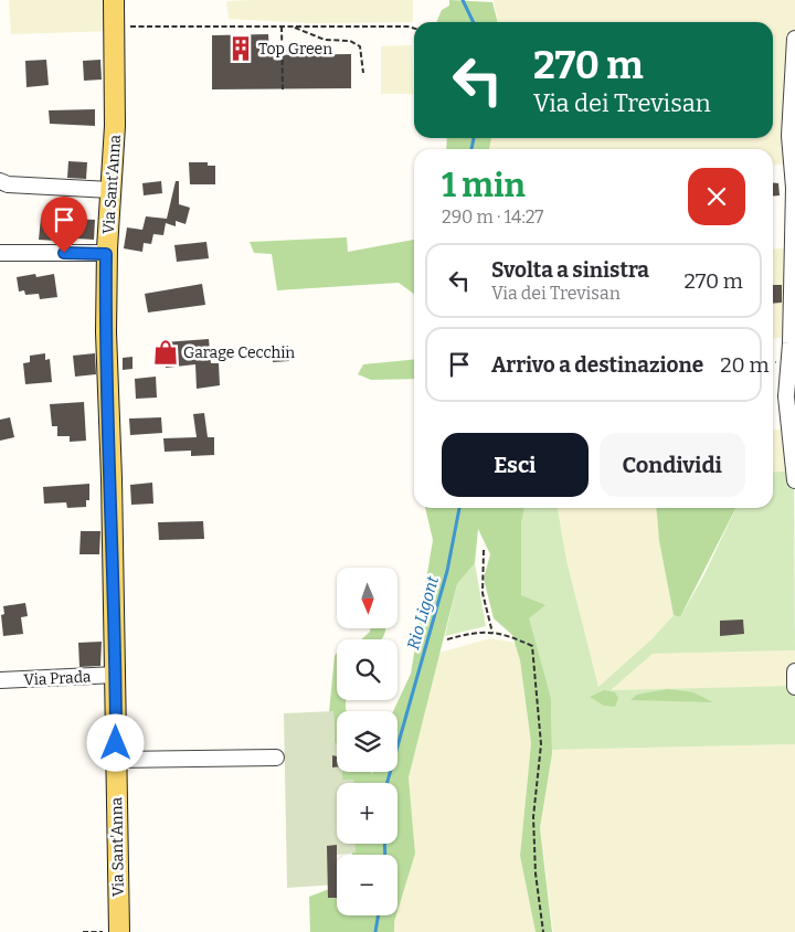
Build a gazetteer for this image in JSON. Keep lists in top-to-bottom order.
{
  "streets": {
    "main road": ["Via Sant'Anna"],
    "street": ["Via Prada"]
  },
  "crossings": [
    ["Via Sant'Anna", "Via Prada"]
  ],
  "water": ["Rio Ligont"],
  "places": {
    "building": ["Top Green"],
    "shop": ["Garage Cecchin"]
  },
  "north": "bottom",
  "page": {
    "turn": ["270 m", "Via dei Trevisan"],
    "heading": ["1 min", "290 m · 14:27"],
    "list": [
      {
        "name": "Svolta a sinistra",
        "note": "Via dei Trevisan",
        "value": "270 m"
      },
      {
        "name": "Arrivo a destinazione",
        "value": "20 m"
      }
    ],
    "buttons": ["Esci", "Condividi"],
    "map_buttons": ["+", "−"]
  }
}
